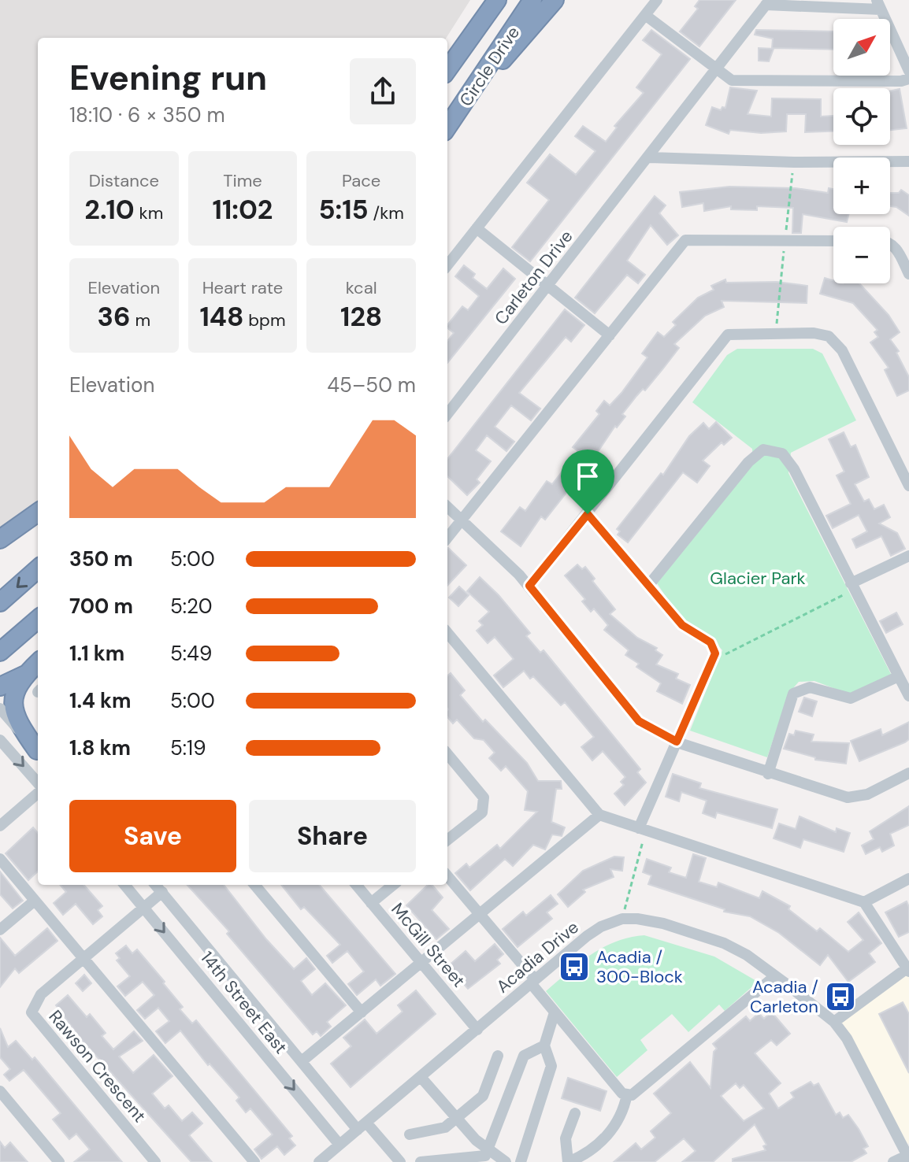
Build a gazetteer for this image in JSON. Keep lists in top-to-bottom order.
{
  "streets": {
    "highway": ["Circle Drive"],
    "street": [
      "Carleton Drive",
      "McGill Street",
      "Acadia Drive",
      "14th Street East",
      "Rawson Crescent"
    ]
  },
  "crossings": [
    ["McGill Street", "Acadia Drive"],
    ["Acadia Drive", "14th Street East"],
    ["14th Street East", "Rawson Crescent"]
  ],
  "parks": ["Glacier Park"],
  "places": {
    "bus stop": ["Acadia / 300-Block", "Acadia / Carleton"]
  },
  "north": "top right",
  "page": {
    "map_buttons": ["+", "−"],
    "heading": ["Evening run", "18:10 · 6 × 350 m"],
    "stats": [
      ["Distance", "2.10 km"],
      ["Time", "11:02"],
      ["Pace", "5:15 /km"],
      ["Elevation", "36 m"],
      ["Heart rate", "148 bpm"],
      ["kcal", "128"]
    ],
    "chart": ["Elevation", "45–50 m"],
    "list": [
      {
        "name": "350 m",
        "note": "5:00"
      },
      {
        "name": "700 m",
        "note": "5:20"
      },
      {
        "name": "1.1 km",
        "note": "5:49"
      },
      {
        "name": "1.4 km",
        "note": "5:00"
      },
      {
        "name": "1.8 km",
        "note": "5:19"
      }
    ],
    "buttons": ["Save", "Share"]
  }
}
